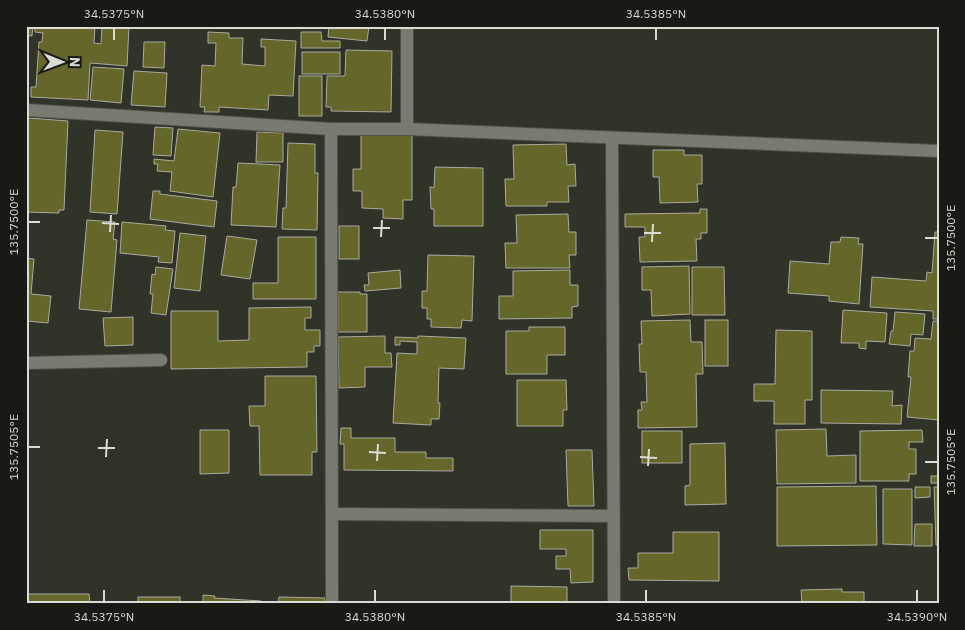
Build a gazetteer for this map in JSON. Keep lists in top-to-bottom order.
{
  "north": "right",
  "coordinates": [
    "34.5375°N",
    "34.5380°N",
    "34.5385°N",
    "135.7500°E",
    "135.7505°E",
    "34.5390°N"
  ]
}
